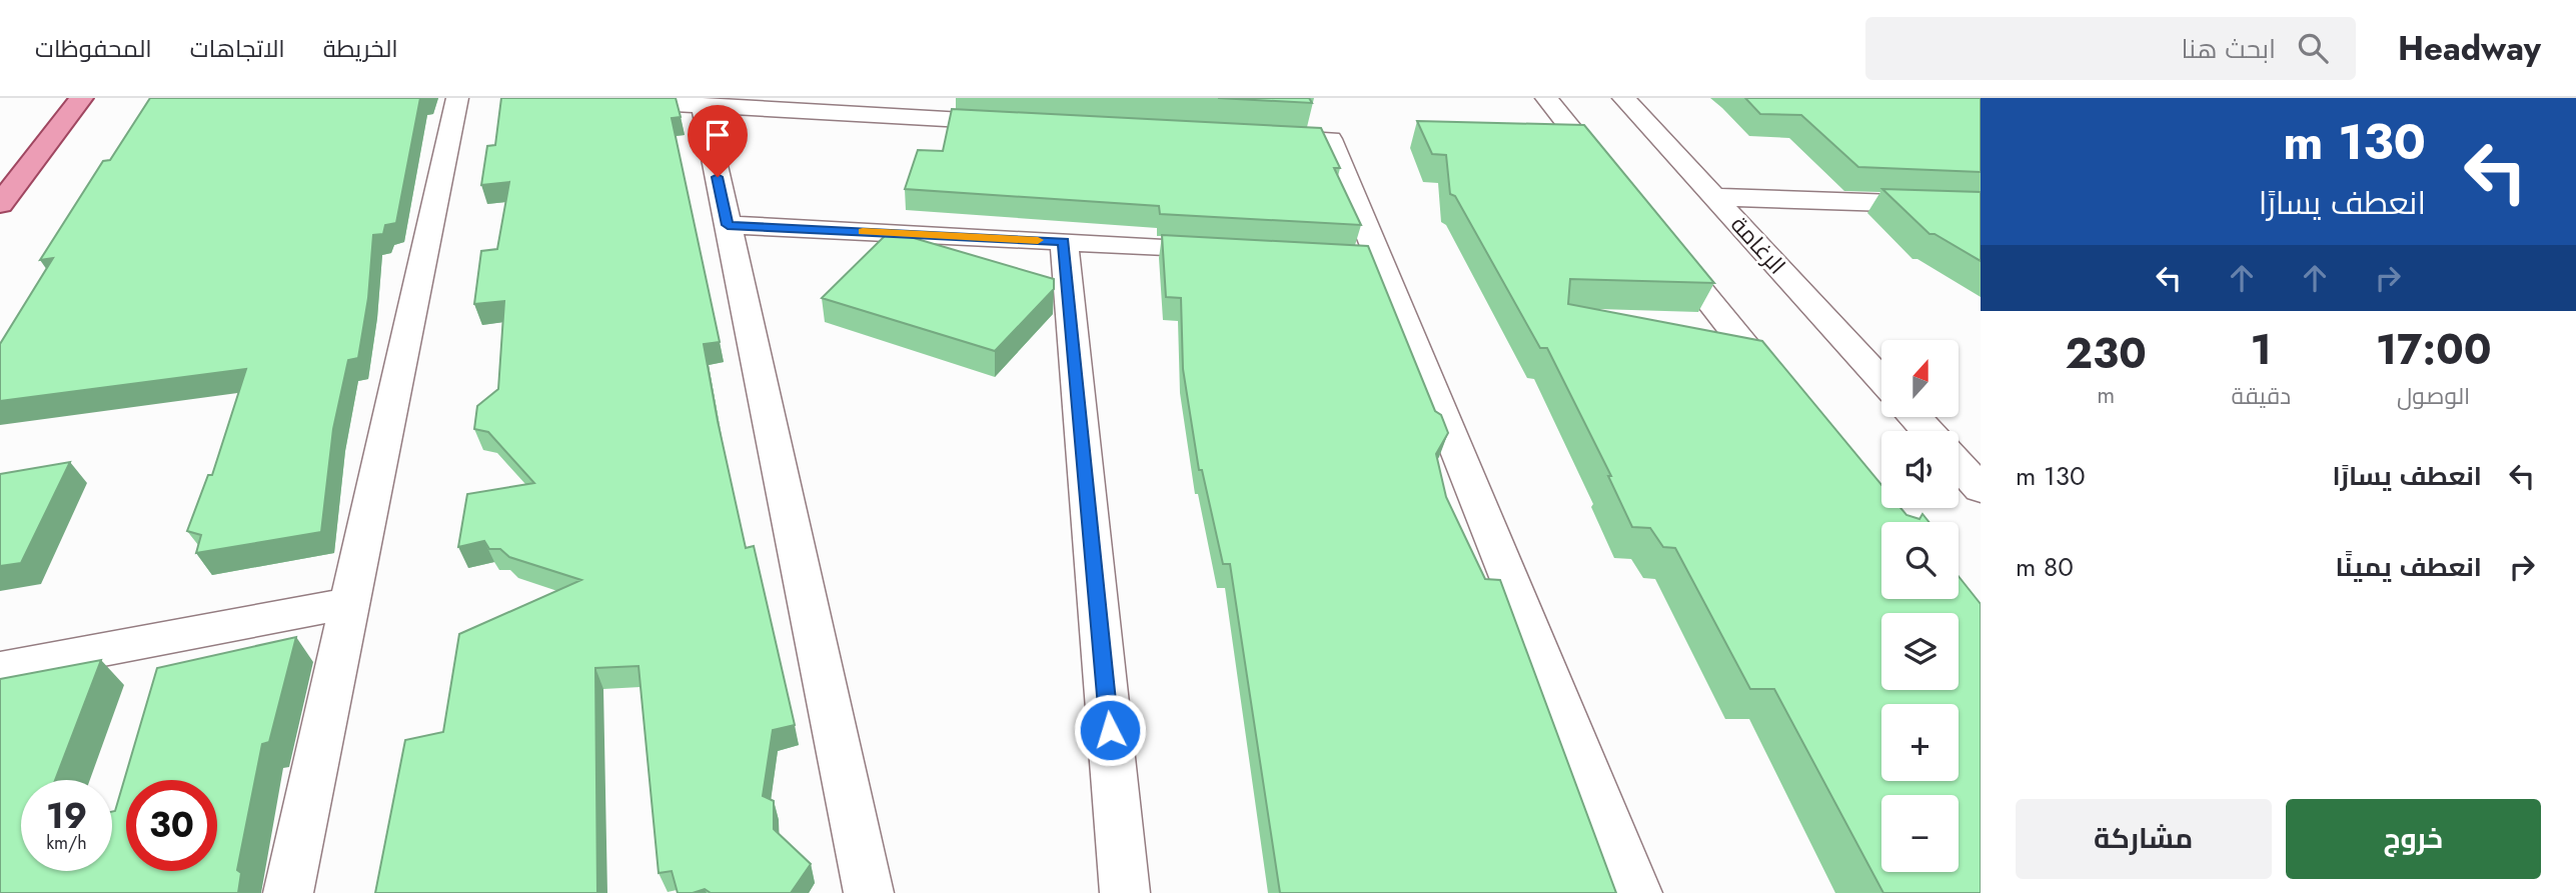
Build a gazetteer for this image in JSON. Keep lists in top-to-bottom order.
{
  "streets": {
    "street": ["الرغامة"]
  },
  "north": "top",
  "page": {
    "header": "Headway",
    "search": "ابحث هنا",
    "nav": ["الخريطة", "الاتجاهات", "المحفوظات"],
    "turn": ["130 m", "انعطف يسارًا"],
    "eta": [
      "17:00",
      "الوصول",
      "1",
      "دقيقة",
      "230",
      "m"
    ],
    "map_buttons": ["+", "−"],
    "list": [
      {
        "name": "انعطف يسارًا",
        "value": "130 m"
      },
      {
        "name": "انعطف يمينًا",
        "value": "80 m"
      }
    ],
    "speed": "19 km/h",
    "limit": "30",
    "buttons": ["خروج", "مشاركة"]
  }
}
